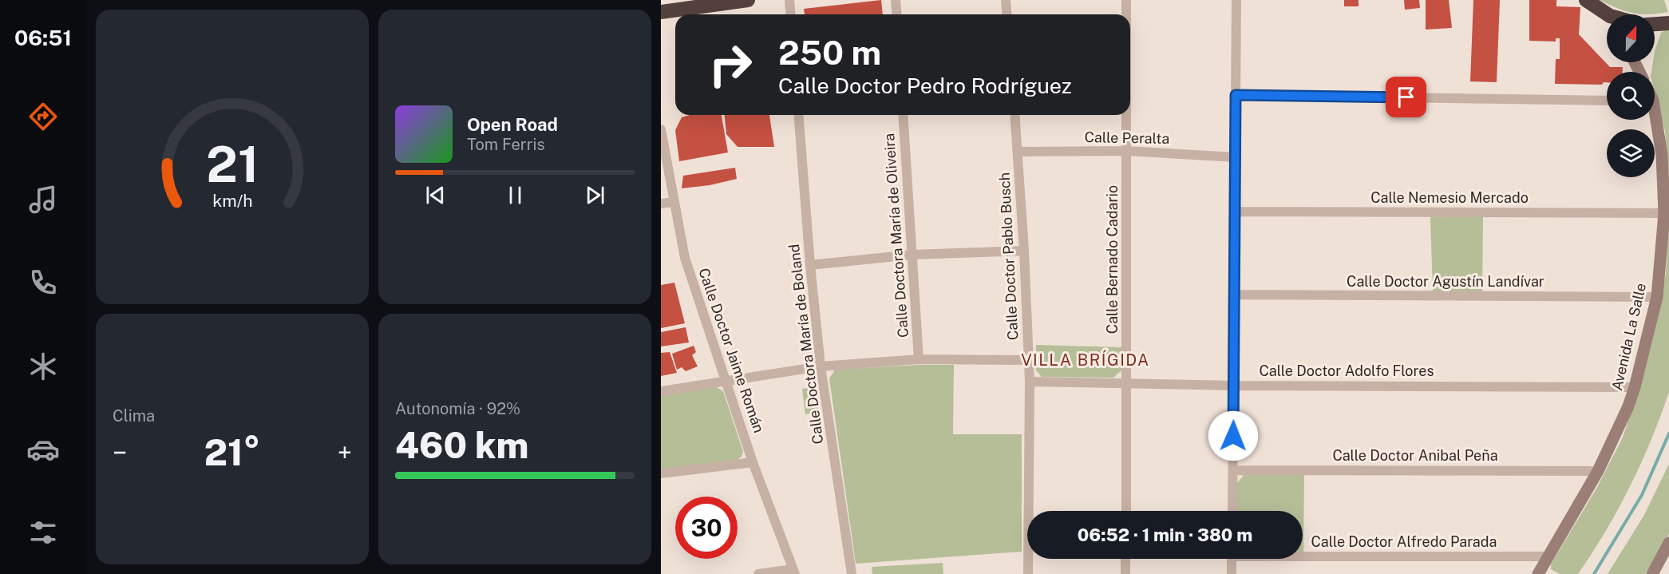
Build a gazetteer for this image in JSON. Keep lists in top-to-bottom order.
{
  "streets": {
    "main road": ["Avenida La Salle"],
    "street": [
      "Calle Peralta",
      "Calle Nemesio Mercado",
      "Calle Doctora María de Oliveira",
      "Calle Doctor Pablo Busch",
      "Calle Bernado Cadario",
      "Calle Doctor Agustín Landívar",
      "Calle Doctora María de Boland",
      "Calle Doctor Jaime Román",
      "Calle Doctor Adolfo Flores",
      "Calle Doctor Anibal Peña",
      "Calle Doctor Alfredo Parada"
    ]
  },
  "crossings": [
    ["Calle Peralta", "Calle Doctor Pablo Busch"],
    ["Calle Peralta", "Calle Bernado Cadario"],
    ["Calle Nemesio Mercado", "Avenida La Salle"],
    ["Calle Doctor Pablo Busch", "Calle Doctor Adolfo Flores"],
    ["Calle Bernado Cadario", "Calle Doctor Adolfo Flores"],
    ["Calle Doctor Agustín Landívar", "Avenida La Salle"],
    ["Avenida La Salle", "Calle Doctor Adolfo Flores"],
    ["Avenida La Salle", "Calle Doctor Anibal Peña"],
    ["Avenida La Salle", "Calle Doctor Alfredo Parada"]
  ],
  "districts": ["VILLA BRÍGIDA"],
  "north": "top",
  "page": {
    "tabs": "06:51",
    "turn": ["250 m", "Calle Doctor Pedro Rodríguez"],
    "song": ["Open Road", "Tom Ferris"],
    "tile": [
      "Clima",
      ["Autonomía · 92%", "460 km"]
    ],
    "heat": ["−", "21°", "+"],
    "limit": "30",
    "trip": "06:52 · 1 min · 380 m",
    "gauge": ["21", "km/h"]
  }
}
